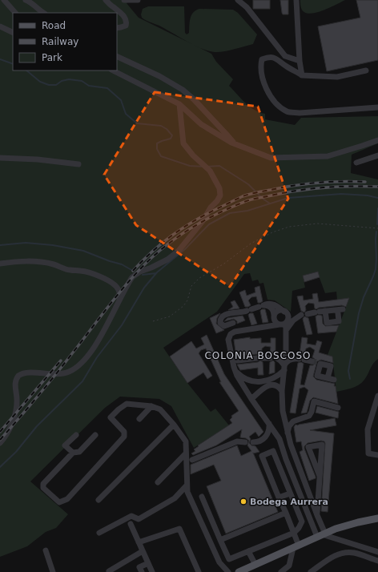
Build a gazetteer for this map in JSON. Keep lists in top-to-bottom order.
{
  "districts": ["COLONIA BOSCOSO"],
  "places": ["Bodega Aurrera"],
  "legend": ["Road", "Railway", "Park"]
}
